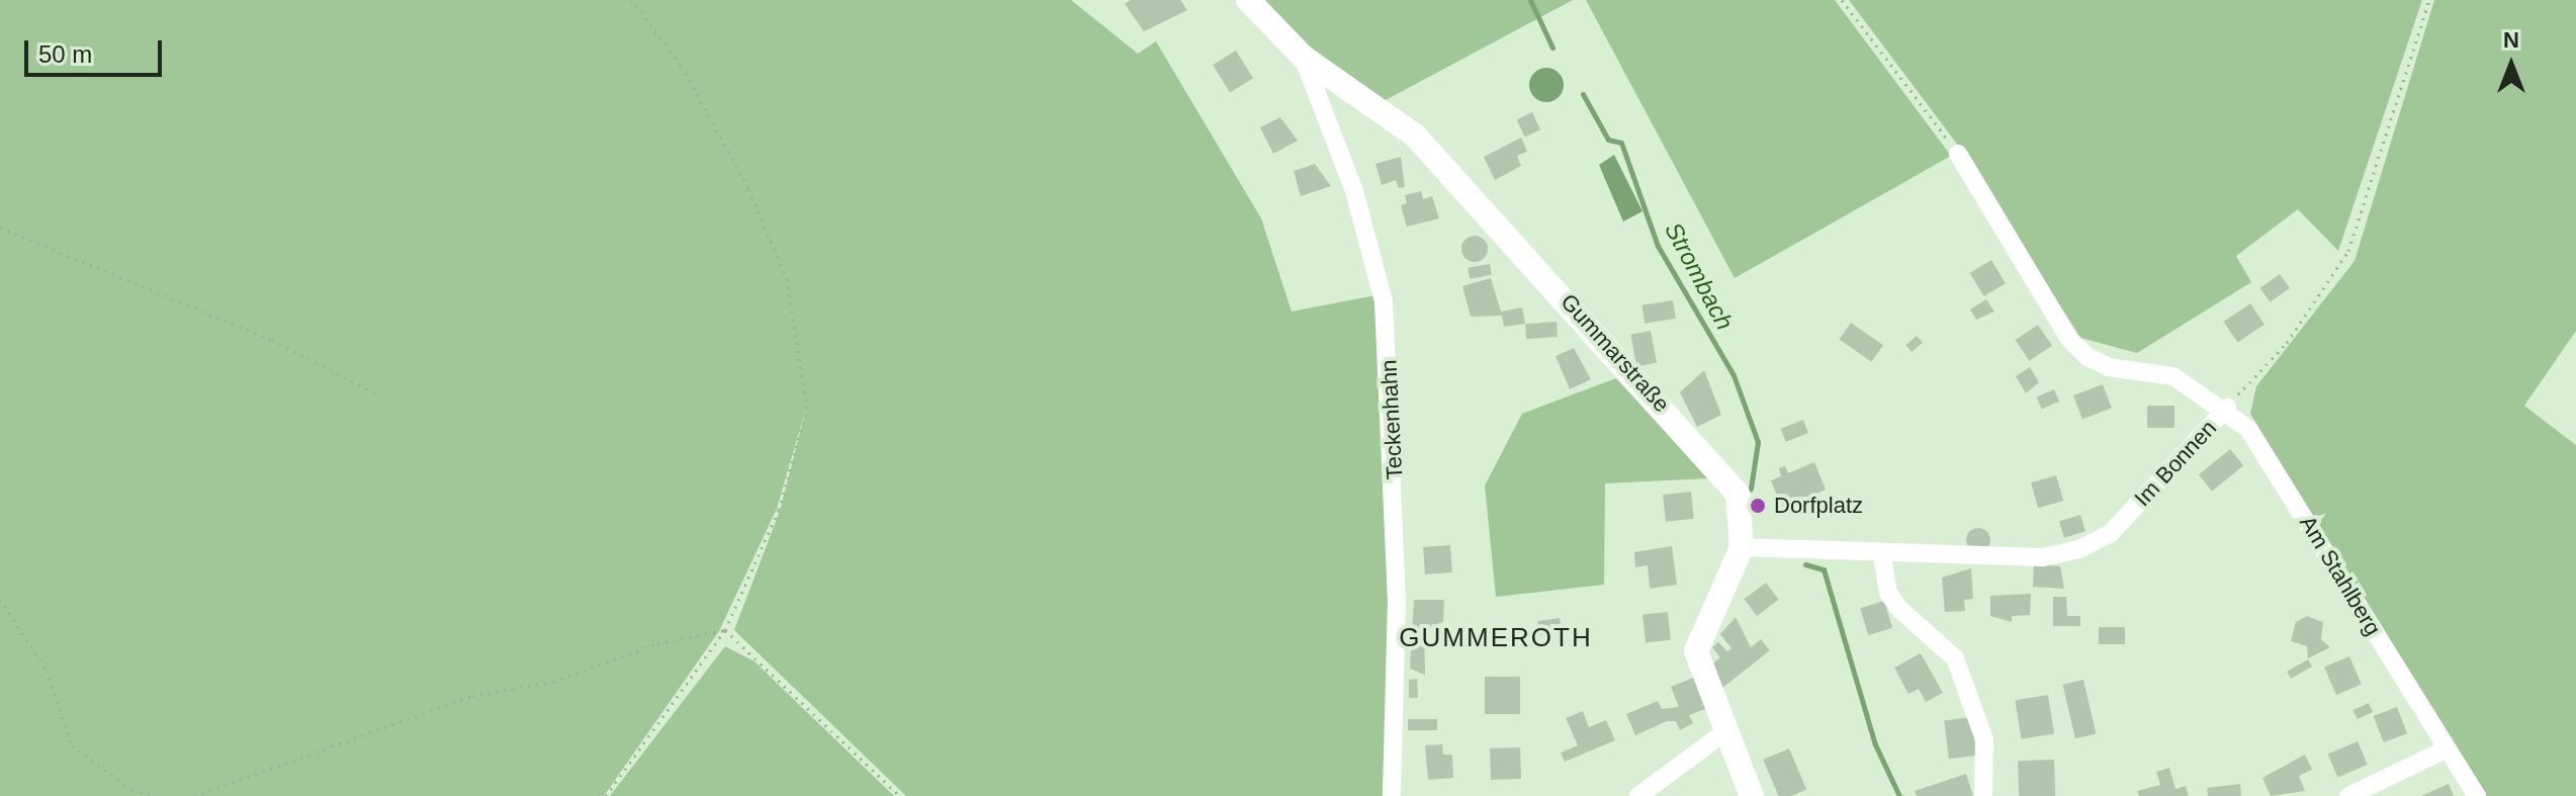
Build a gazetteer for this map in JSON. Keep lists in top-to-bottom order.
{
  "streets": {
    "street": [
      "Gummarstraße",
      "Teckenhahn",
      "Im Bonnen",
      "Am Stahlberg"
    ]
  },
  "crossings": [
    ["Gummarstraße", "Teckenhahn"],
    ["Gummarstraße", "Im Bonnen"],
    ["Im Bonnen", "Am Stahlberg"]
  ],
  "districts": ["GUMMEROTH"],
  "water": ["Strombach"],
  "places": ["Dorfplatz"],
  "scale_bar": "50 m",
  "north": "top"
}
